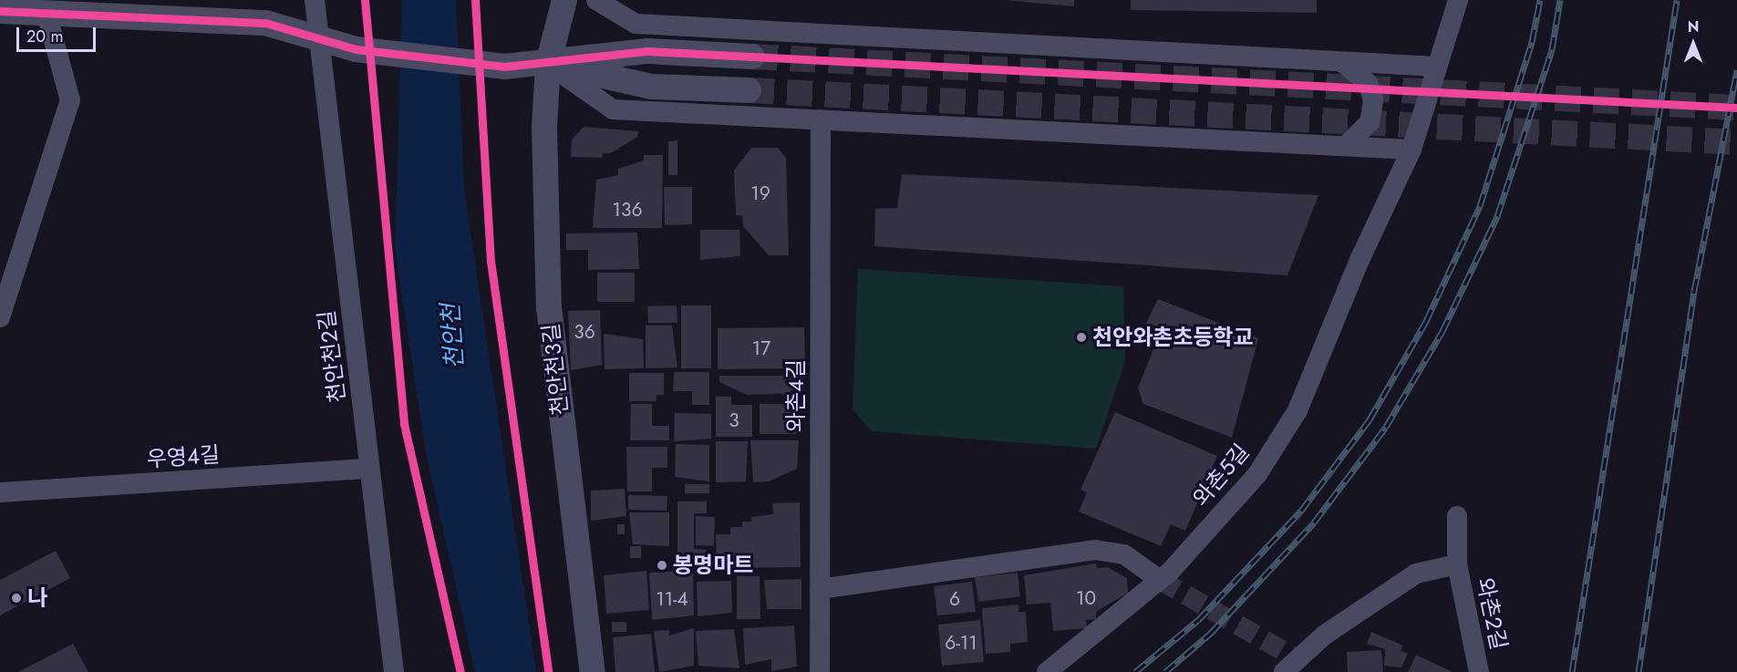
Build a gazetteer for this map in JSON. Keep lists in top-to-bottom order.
{
  "streets": {
    "street": [
      "천안천2길",
      "천안천3길",
      "와촌4길",
      "우영4길",
      "와촌5길",
      "와촌2길"
    ]
  },
  "crossings": [
    ["천안천2길", "우영4길"]
  ],
  "water": ["천안천"],
  "places": ["천안와촌초등학교", "봉명마트", "나"],
  "house_numbers": [
    "19",
    "136",
    "36",
    "17",
    "3",
    "10",
    "11-4",
    "6",
    "6-11"
  ],
  "scale_bar": "20 m",
  "north": "top"
}
